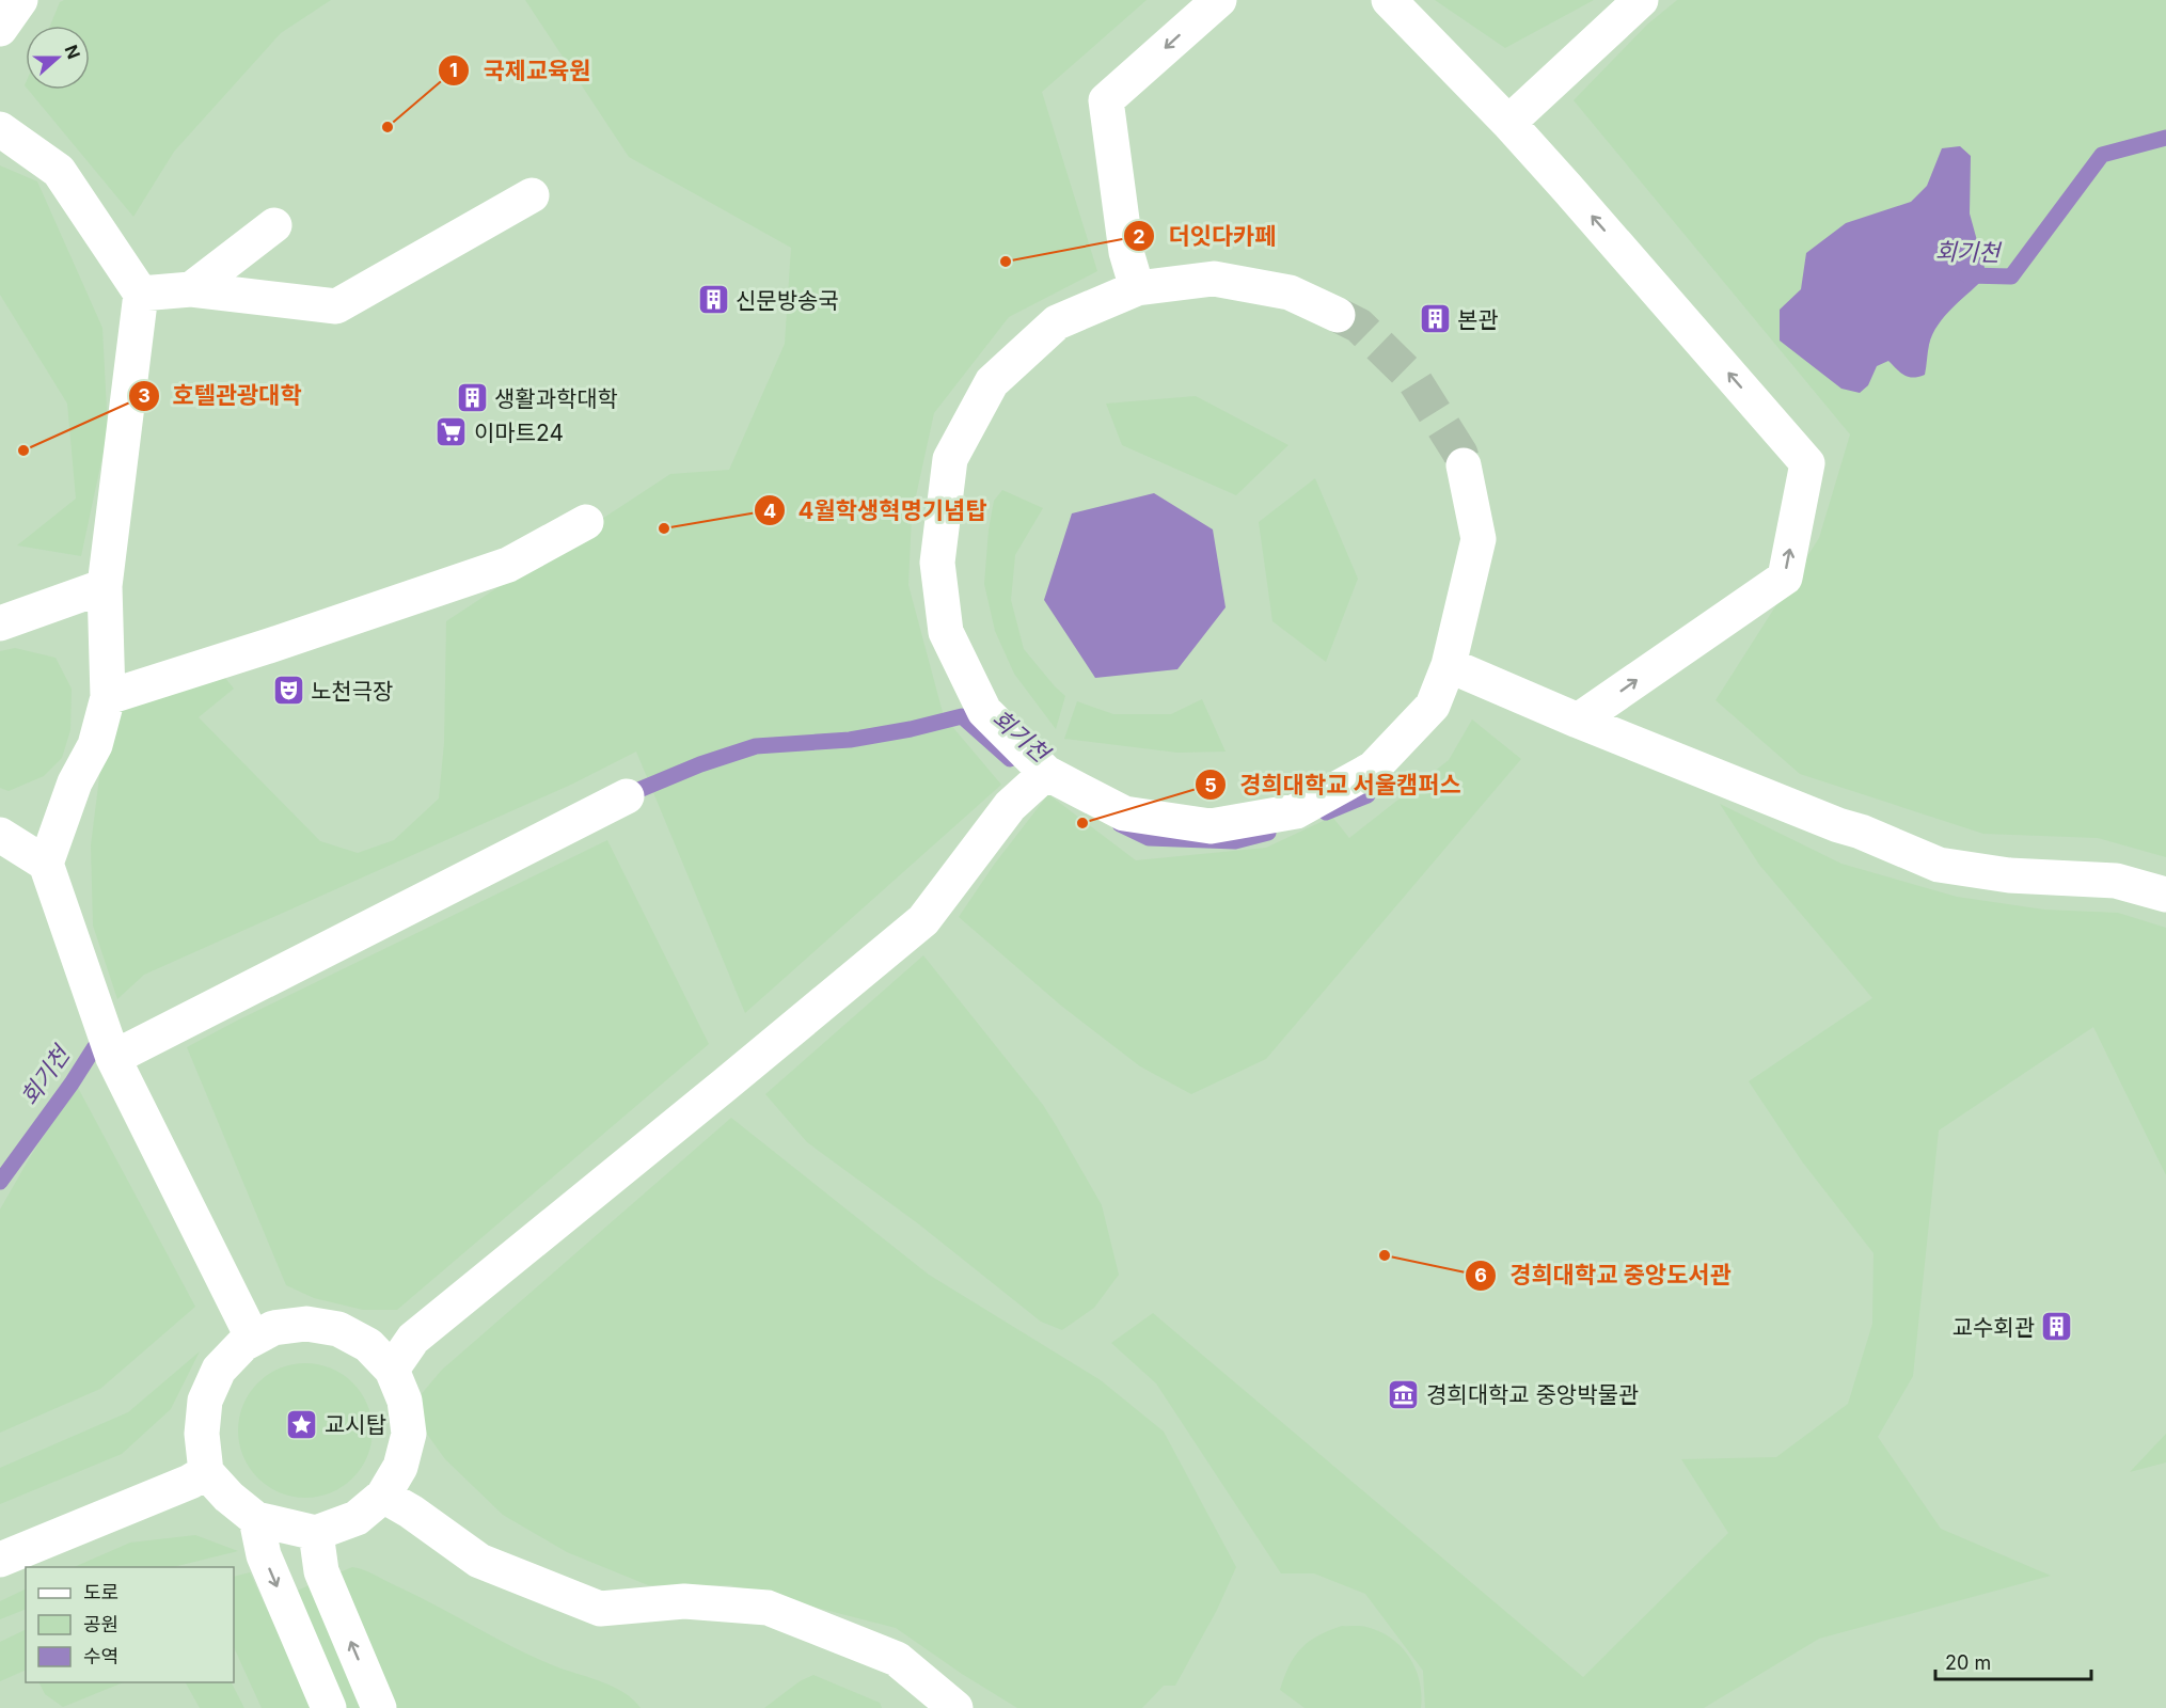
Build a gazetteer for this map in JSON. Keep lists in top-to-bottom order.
{
  "water": ["회기천"],
  "places": {
    "other": [
      "국제교육원",
      "더잇다카페",
      "호텔관광대학",
      "4월학생혁명기념탑",
      "경희대학교 서울캠퍼스",
      "경희대학교 중앙도서관"
    ],
    "building": [
      "신문방송국",
      "본관",
      "생활과학대학",
      "교수회관"
    ],
    "supermarket": ["이마트24"],
    "theatre": ["노천극장"],
    "museum": ["경희대학교 중앙박물관"],
    "place": ["교시탑"]
  },
  "legend": ["도로", "공원", "수역"],
  "scale_bar": "20 m",
  "north": "right"
}
